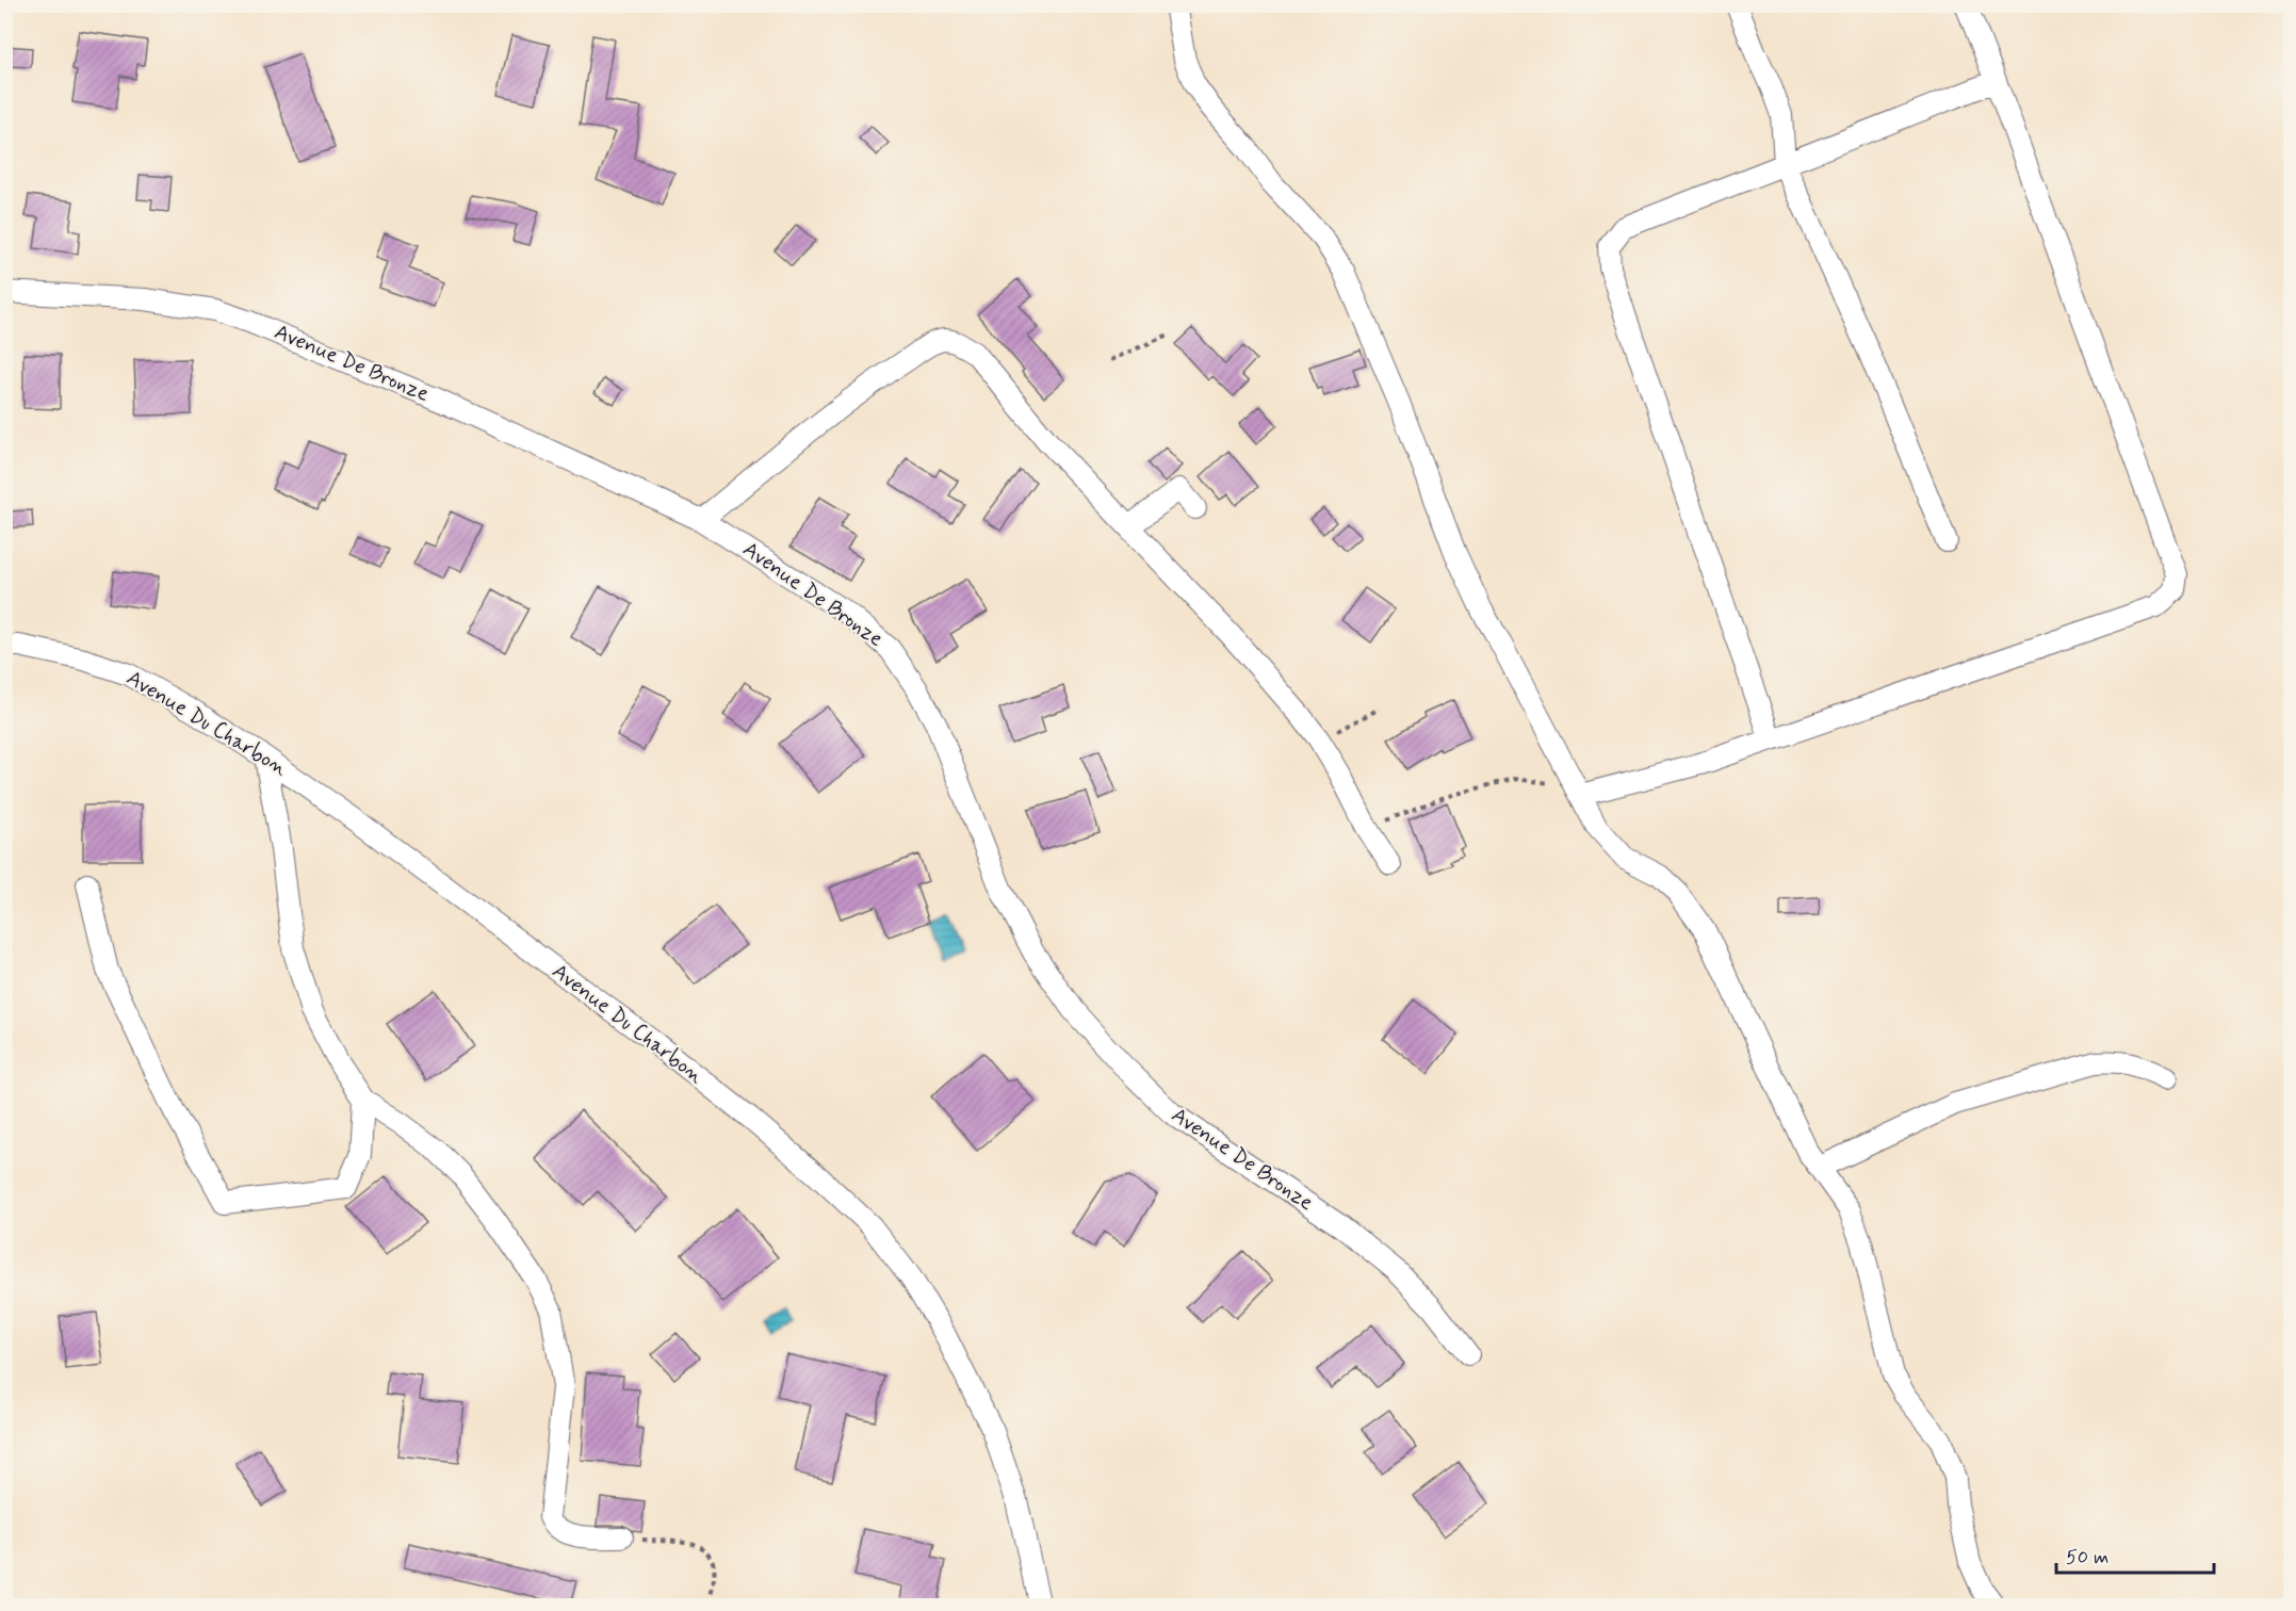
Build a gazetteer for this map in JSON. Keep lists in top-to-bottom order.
{
  "streets": {
    "street": ["Avenue De Bronze", "Avenue Du Charbon"]
  },
  "scale_bar": "50 m"
}
